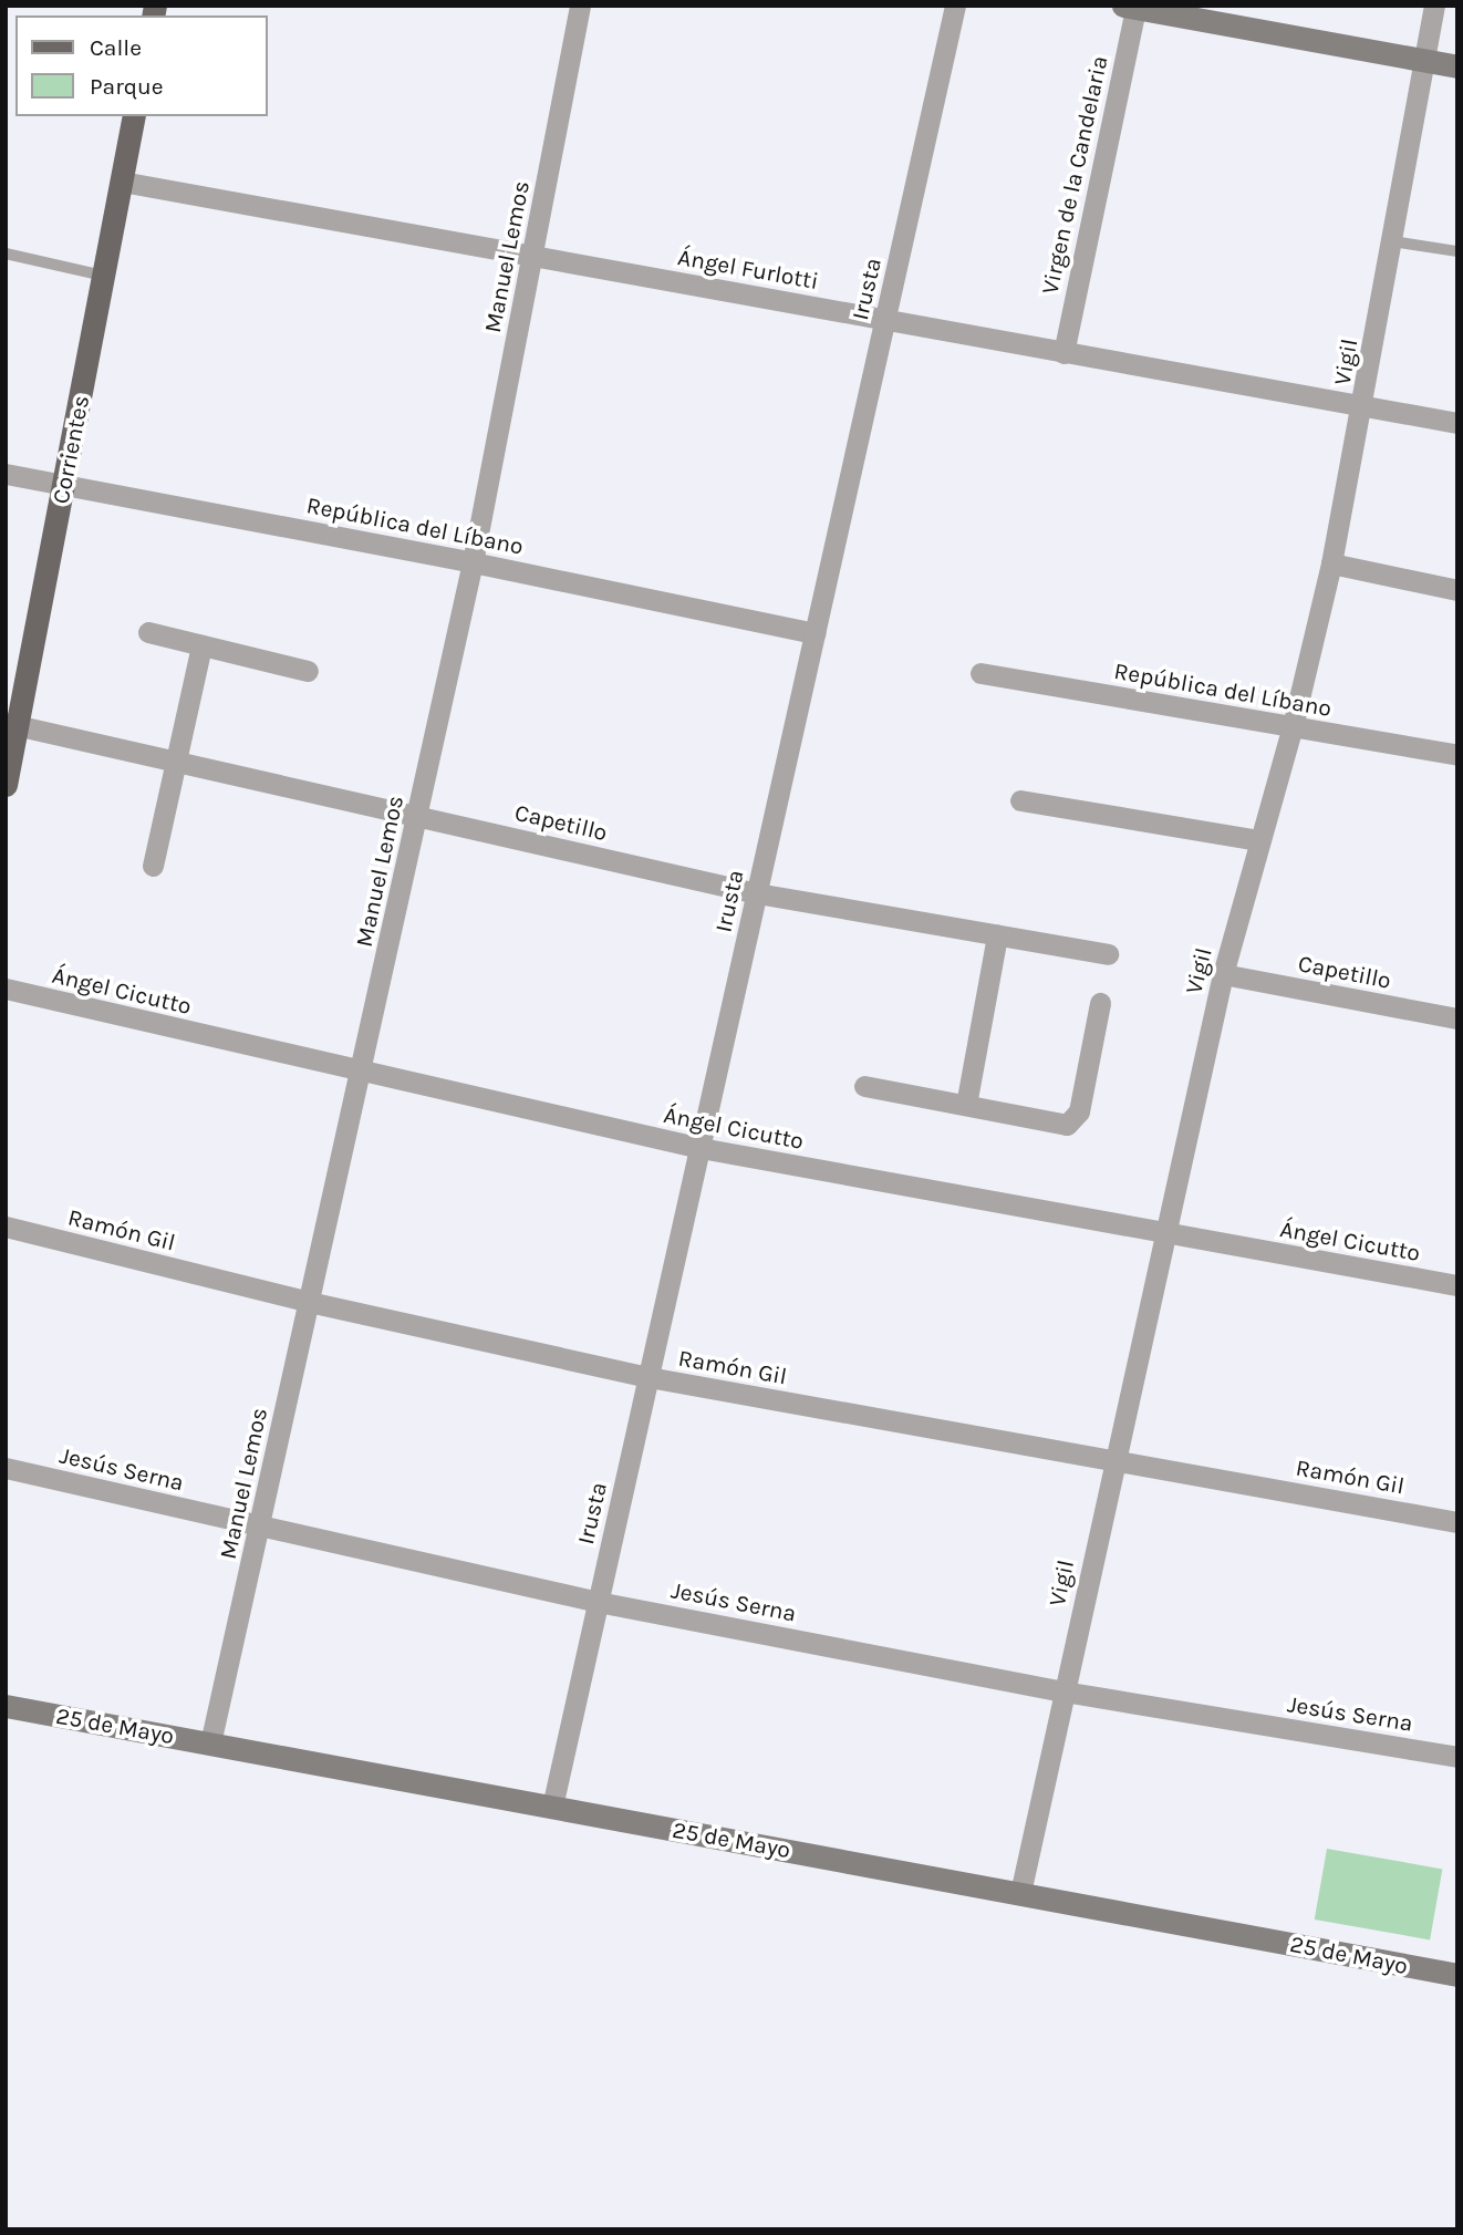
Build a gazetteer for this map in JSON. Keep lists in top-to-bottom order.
{
  "streets": {
    "main road": ["Corrientes"],
    "street": [
      "Virgen de la Candelaria",
      "Manuel Lemos",
      "Ángel Furlotti",
      "Irusta",
      "Vigil",
      "República del Líbano",
      "Capetillo",
      "Ángel Cicutto",
      "Ramón Gil",
      "Jesús Serna",
      "25 de Mayo"
    ]
  },
  "crossings": [
    ["Virgen de la Candelaria", "Ángel Furlotti"],
    ["Manuel Lemos", "Ángel Furlotti"],
    ["Manuel Lemos", "República del Líbano"],
    ["Manuel Lemos", "Capetillo"],
    ["Manuel Lemos", "Ángel Cicutto"],
    ["Manuel Lemos", "Ramón Gil"],
    ["Manuel Lemos", "Jesús Serna"],
    ["Manuel Lemos", "25 de Mayo"],
    ["Ángel Furlotti", "Irusta"],
    ["Ángel Furlotti", "Vigil"],
    ["Ángel Furlotti", "Corrientes"],
    ["Irusta", "República del Líbano"],
    ["Irusta", "Capetillo"],
    ["Irusta", "Ángel Cicutto"],
    ["Irusta", "Ramón Gil"],
    ["Irusta", "Jesús Serna"],
    ["Irusta", "25 de Mayo"],
    ["Vigil", "República del Líbano"],
    ["Vigil", "Capetillo"],
    ["Vigil", "Ángel Cicutto"],
    ["Vigil", "Ramón Gil"],
    ["Vigil", "Jesús Serna"],
    ["Vigil", "25 de Mayo"],
    ["Corrientes", "República del Líbano"],
    ["Corrientes", "Capetillo"]
  ],
  "legend": ["Calle", "Parque"]
}
